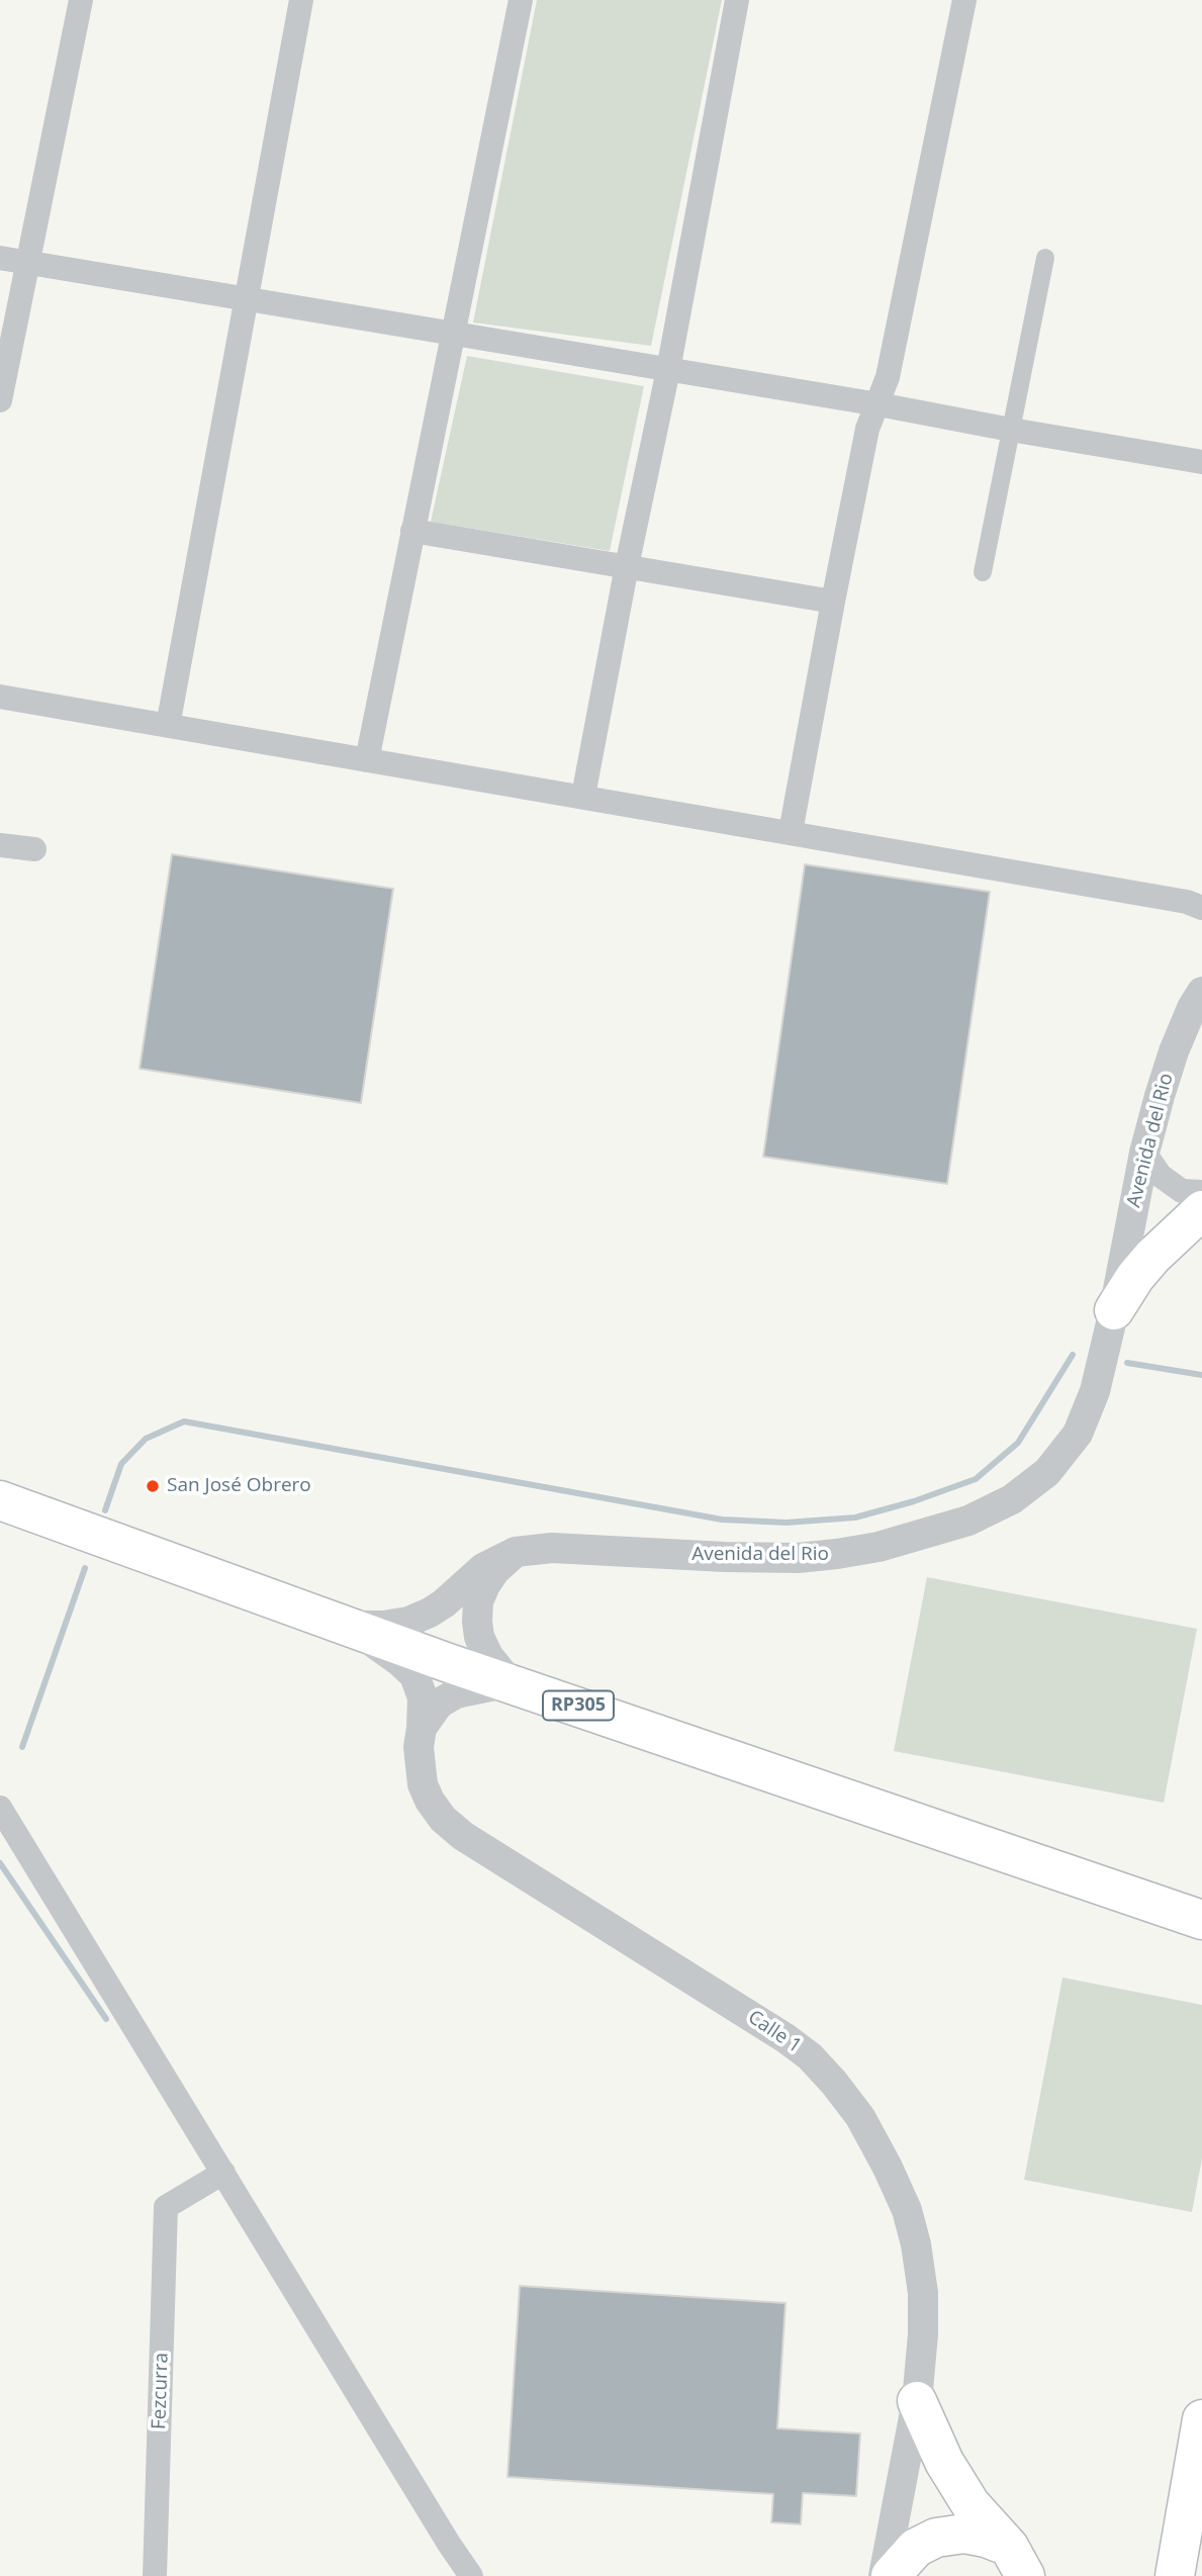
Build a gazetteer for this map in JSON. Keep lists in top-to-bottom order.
{
  "streets": {
    "main road": ["RP305"],
    "street": ["Avenida del Rio", "Calle 1", "Fezcurra"]
  },
  "crossings": [
    ["Avenida del Rio", "RP305"],
    ["Avenida del Rio", "Calle 1"],
    ["RP305", "Calle 1"]
  ],
  "places": ["San José Obrero"]
}
